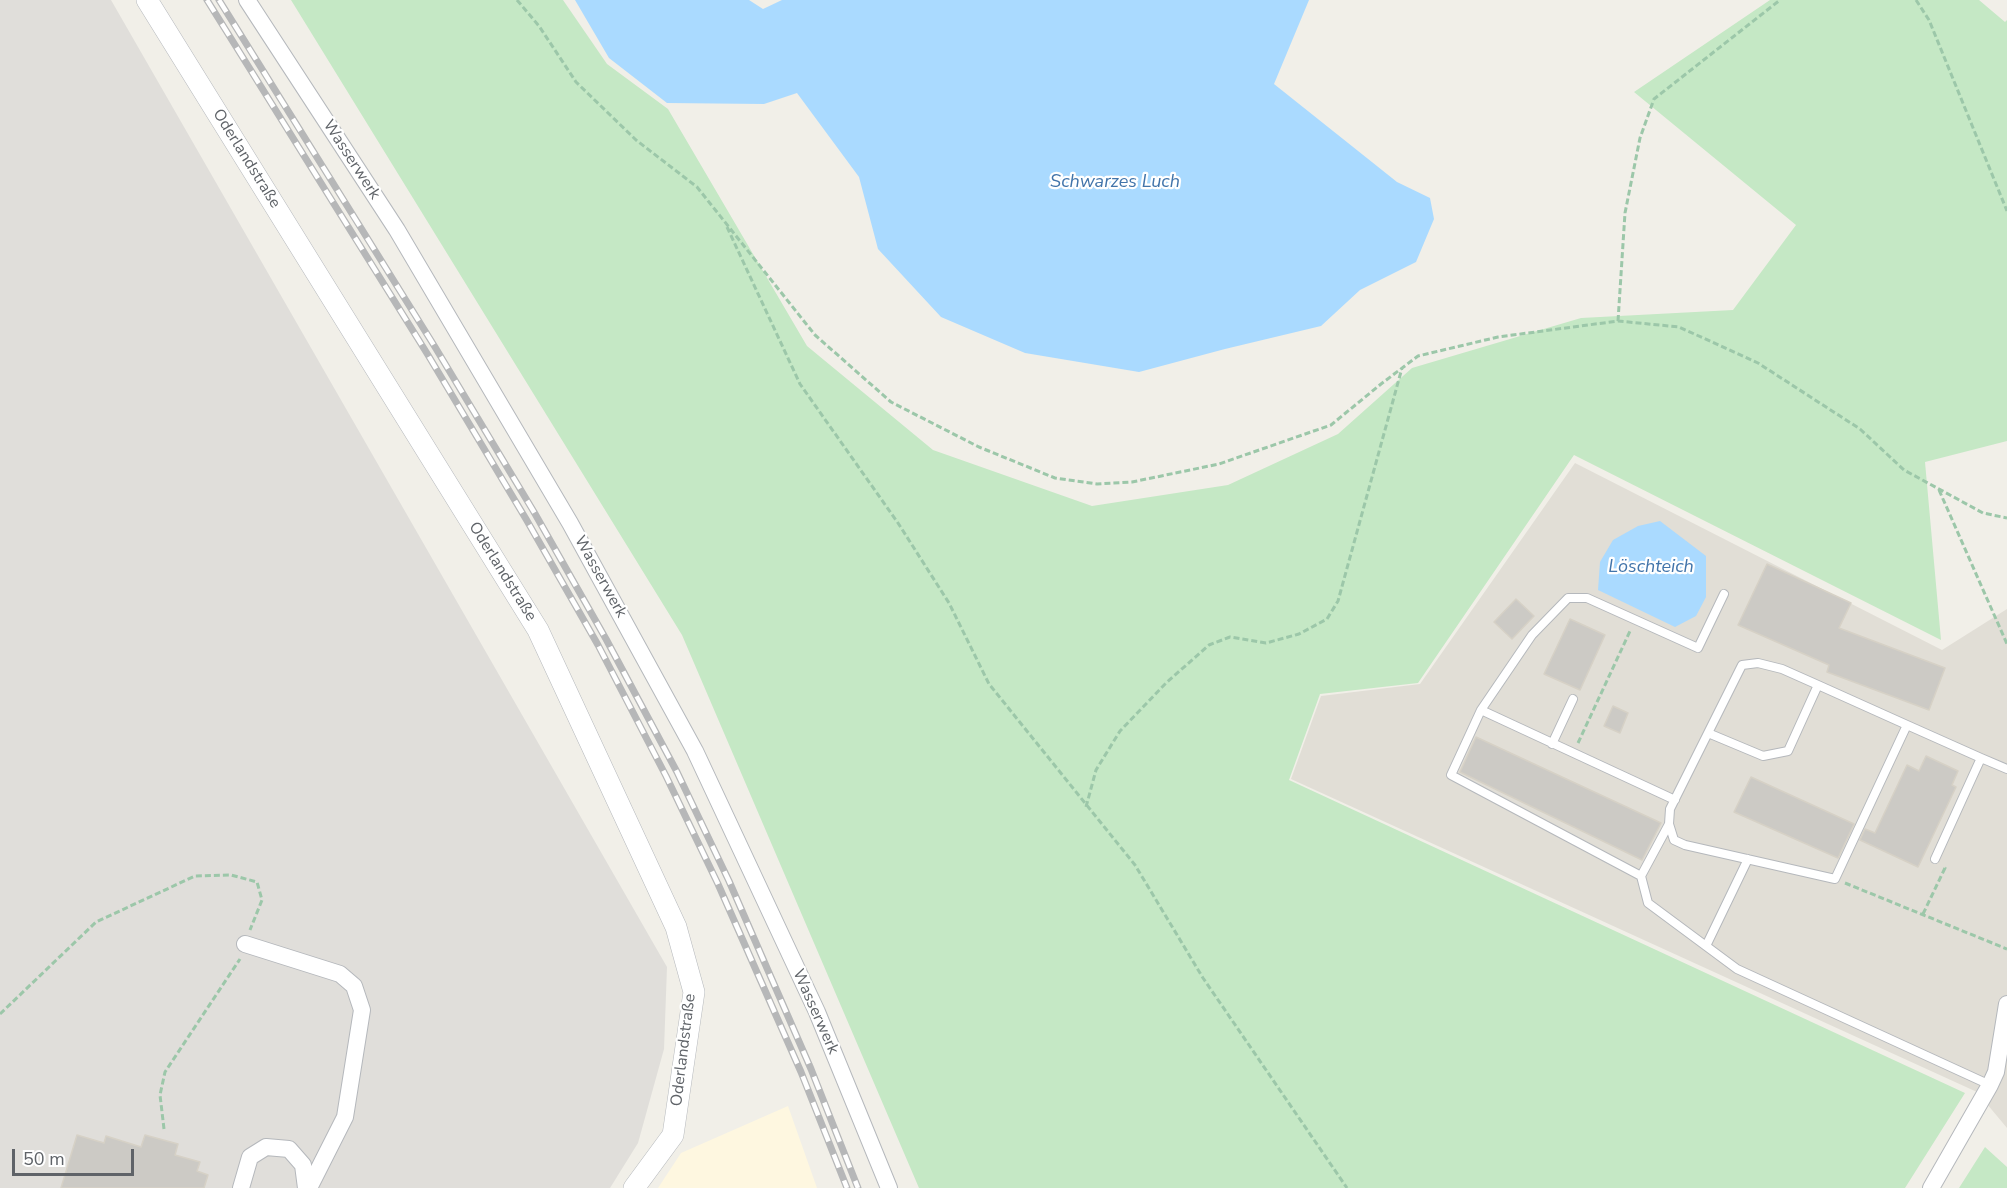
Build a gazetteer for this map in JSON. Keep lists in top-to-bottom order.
{
  "streets": {
    "street": ["Oderlandstraße", "Wasserwerk"]
  },
  "water": ["Schwarzes Luch", "Löschteich"],
  "scale_bar": "50 m"
}
